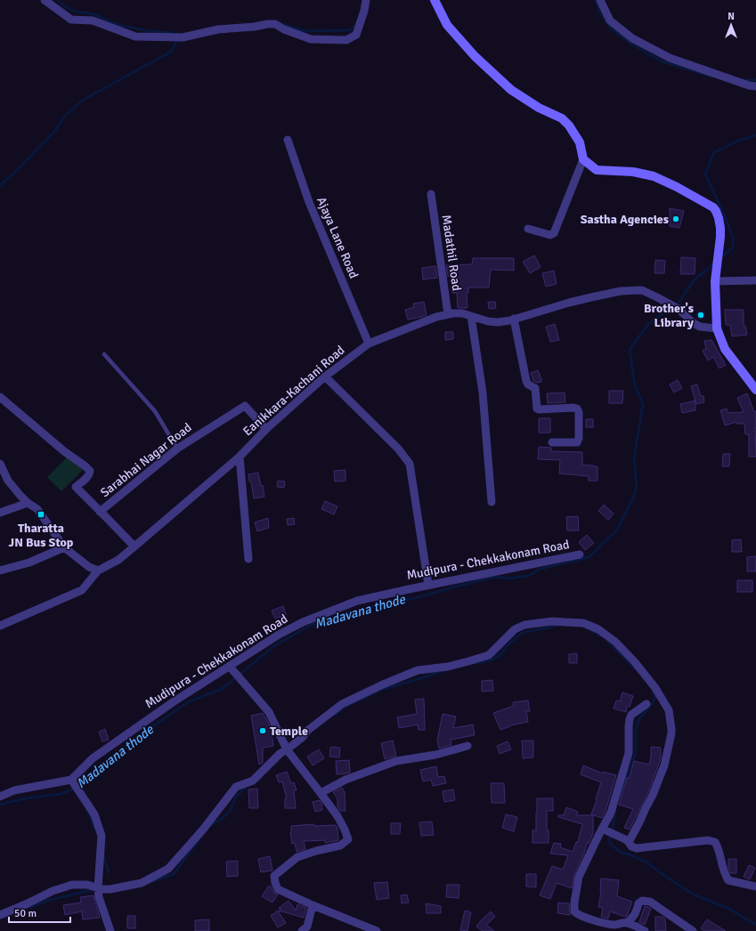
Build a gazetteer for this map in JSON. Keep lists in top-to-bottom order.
{
  "streets": {
    "street": [
      "Ajaya Lane Road",
      "Madathil Road",
      "Eanikkara-Kachani Road",
      "Sarabhai Nagar Road",
      "Mudipura - Chekkakonam Road"
    ]
  },
  "crossings": [
    ["Ajaya Lane Road", "Eanikkara-Kachani Road"],
    ["Madathil Road", "Eanikkara-Kachani Road"],
    ["Eanikkara-Kachani Road", "Sarabhai Nagar Road"]
  ],
  "water": ["Madavana thode"],
  "places": {
    "other": ["Sastha Agencies", "Brother's Library", "Temple"],
    "transit": ["Tharatta JN Bus Stop"]
  },
  "scale_bar": "50 m",
  "north": "top"
}
